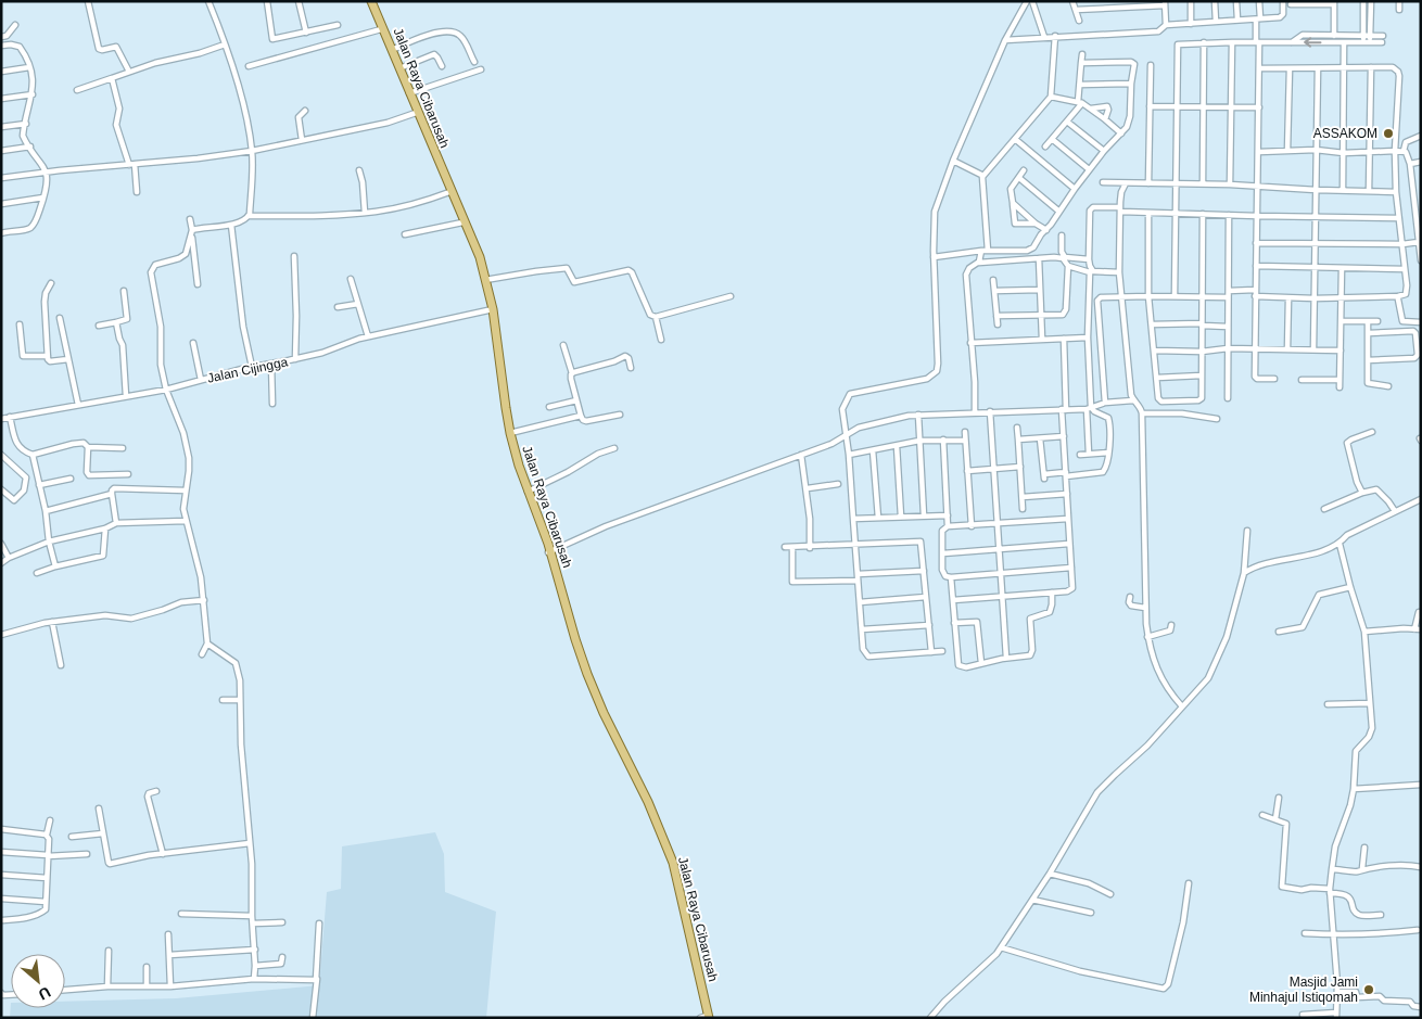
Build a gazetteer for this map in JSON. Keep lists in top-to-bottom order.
{
  "streets": {
    "main road": ["Jalan Raya Cibarusah"],
    "street": ["Jalan Cijingga"]
  },
  "crossings": [
    ["Jalan Raya Cibarusah", "Jalan Cijingga"]
  ],
  "places": ["ASSAKOM", "Masjid Jami Minhajul Istiqomah"],
  "north": "bottom right"
}
